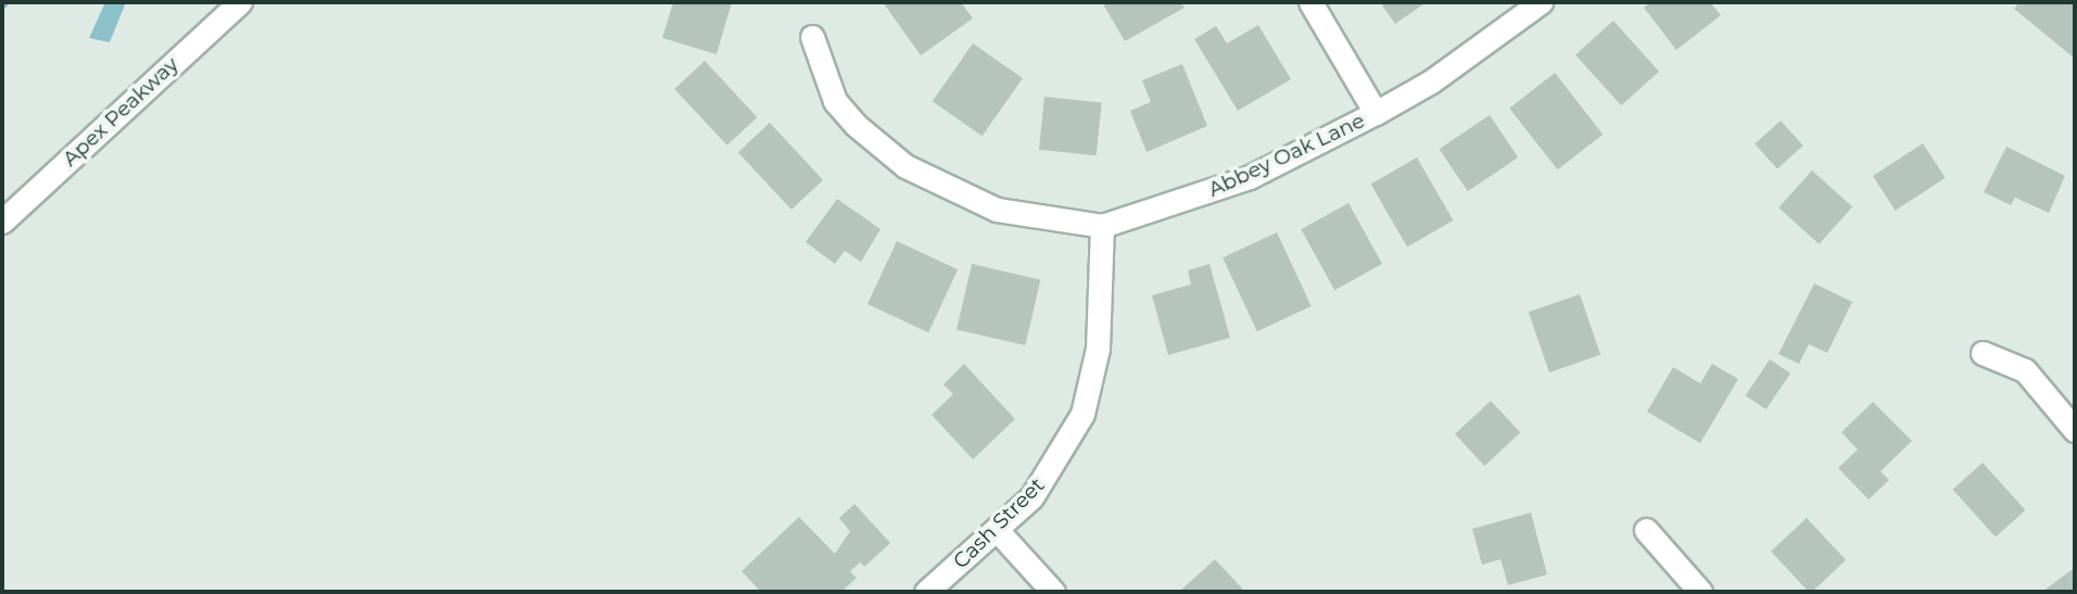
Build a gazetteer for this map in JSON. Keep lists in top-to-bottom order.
{
  "streets": {
    "street": ["Apex Peakway", "Abbey Oak Lane", "Cash Street"]
  },
  "crossings": [
    ["Abbey Oak Lane", "Cash Street"]
  ]
}
